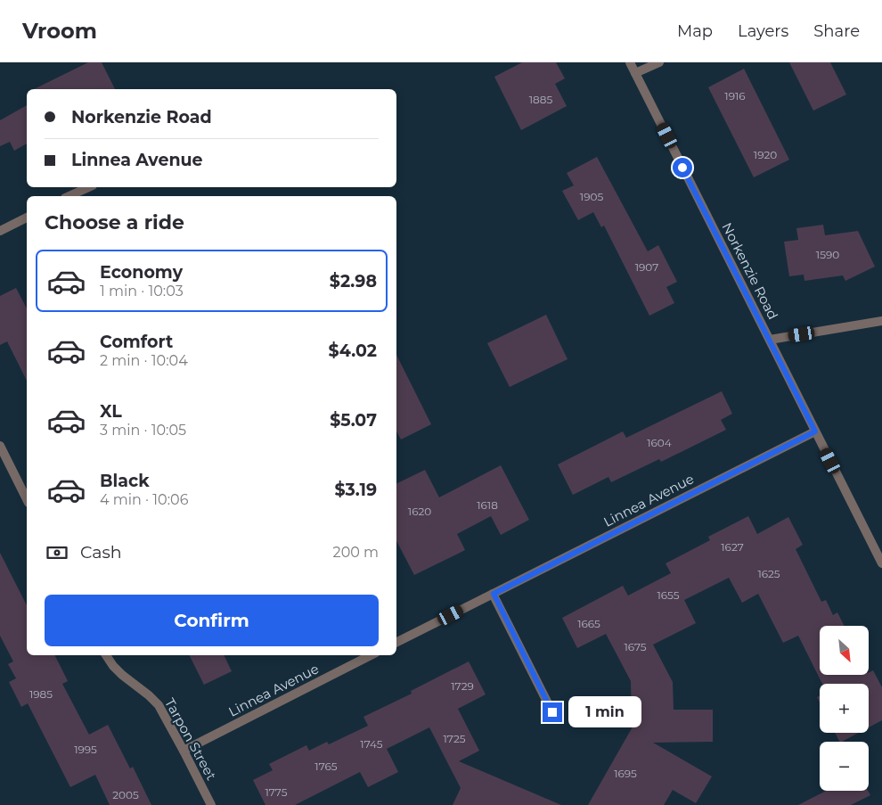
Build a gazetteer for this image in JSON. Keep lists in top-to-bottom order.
{
  "streets": {
    "street": ["Norkenzie Road", "Linnea Avenue", "Tarpon Street"]
  },
  "crossings": [
    ["Norkenzie Road", "Linnea Avenue"],
    ["Linnea Avenue", "Tarpon Street"]
  ],
  "house_numbers": [
    "1916",
    "1885",
    "1920",
    "1905",
    "1590",
    "1907",
    "1604",
    "1618",
    "1620",
    "1627",
    "1625",
    "1655",
    "1665",
    "1675",
    "1729",
    "1985",
    "1725",
    "1745",
    "1995",
    "1765",
    "1695",
    "1775",
    "2005"
  ],
  "north": "bottom right",
  "page": {
    "header": "Vroom",
    "nav": ["Map", "Layers", "Share"],
    "banner": ["Norkenzie Road", "Linnea Avenue"],
    "heading": "Choose a ride",
    "list": [
      {
        "name": "Economy",
        "note": "1 min · 10:03",
        "value": "$2.98"
      },
      {
        "name": "Comfort",
        "note": "2 min · 10:04",
        "value": "$4.02"
      },
      {
        "name": "XL",
        "note": "3 min · 10:05",
        "value": "$5.07"
      },
      {
        "name": "Black",
        "note": "4 min · 10:06",
        "value": "$3.19"
      }
    ],
    "pay": ["Cash", "200 m"],
    "buttons": "Confirm",
    "map_buttons": ["+", "−"],
    "bubble": "1 min"
  }
}
